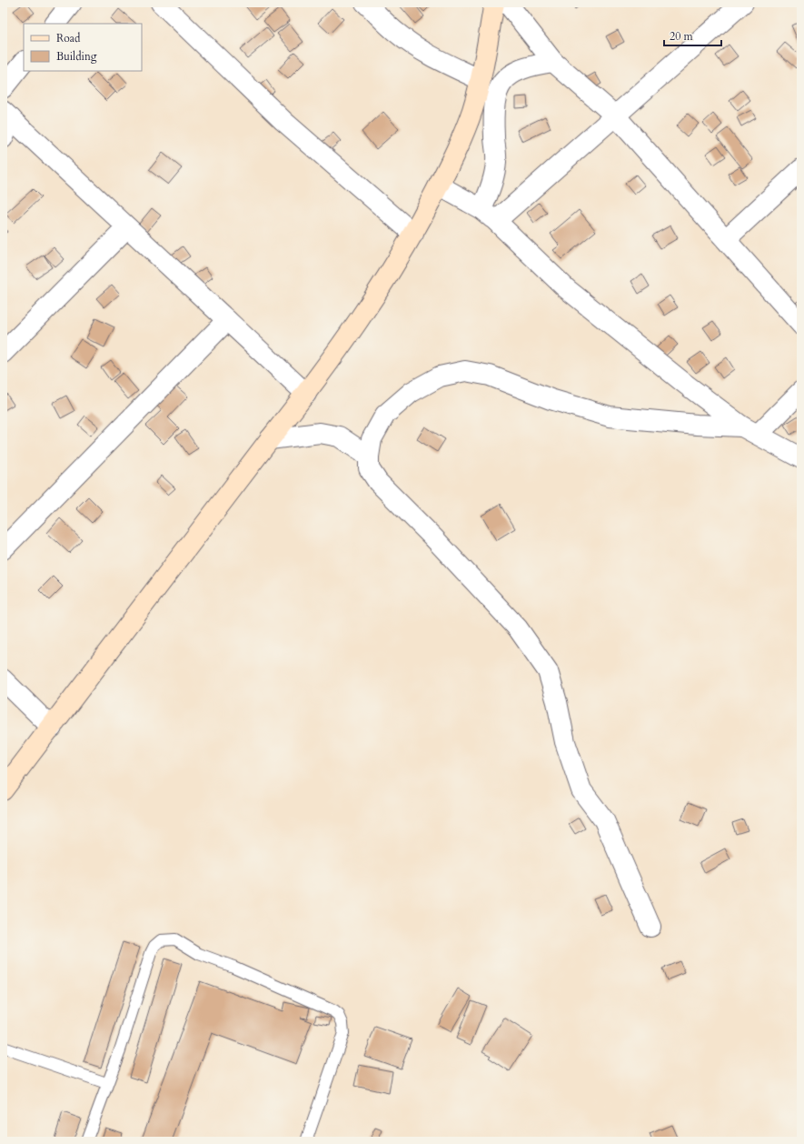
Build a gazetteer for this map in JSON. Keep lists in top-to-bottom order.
{
  "legend": ["Road", "Building"],
  "scale_bar": "20 m"
}
